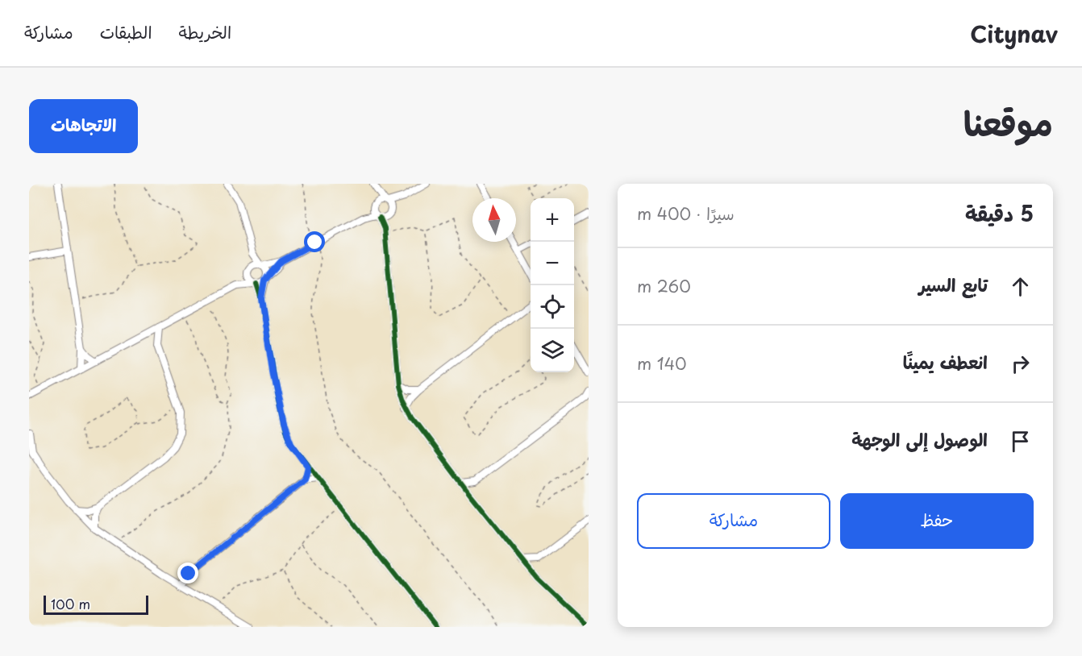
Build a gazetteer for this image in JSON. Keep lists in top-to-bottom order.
{
  "scale_bar": "100 m",
  "north": "top",
  "page": {
    "header": "Citynav",
    "nav": ["الخريطة", "الطبقات", "مشاركة"],
    "title": "موقعنا",
    "buttons": [
      "الاتجاهات",
      ["حفظ", "مشاركة"]
    ],
    "heading": ["5 دقيقة", "سيرًا · 400 m"],
    "map_buttons": ["+", "−"],
    "list": [
      ["تابع السير", "260 m"],
      ["انعطف يمينًا", "140 m"],
      "الوصول إلى الوجهة"
    ],
    "scale": "100 m"
  }
}
